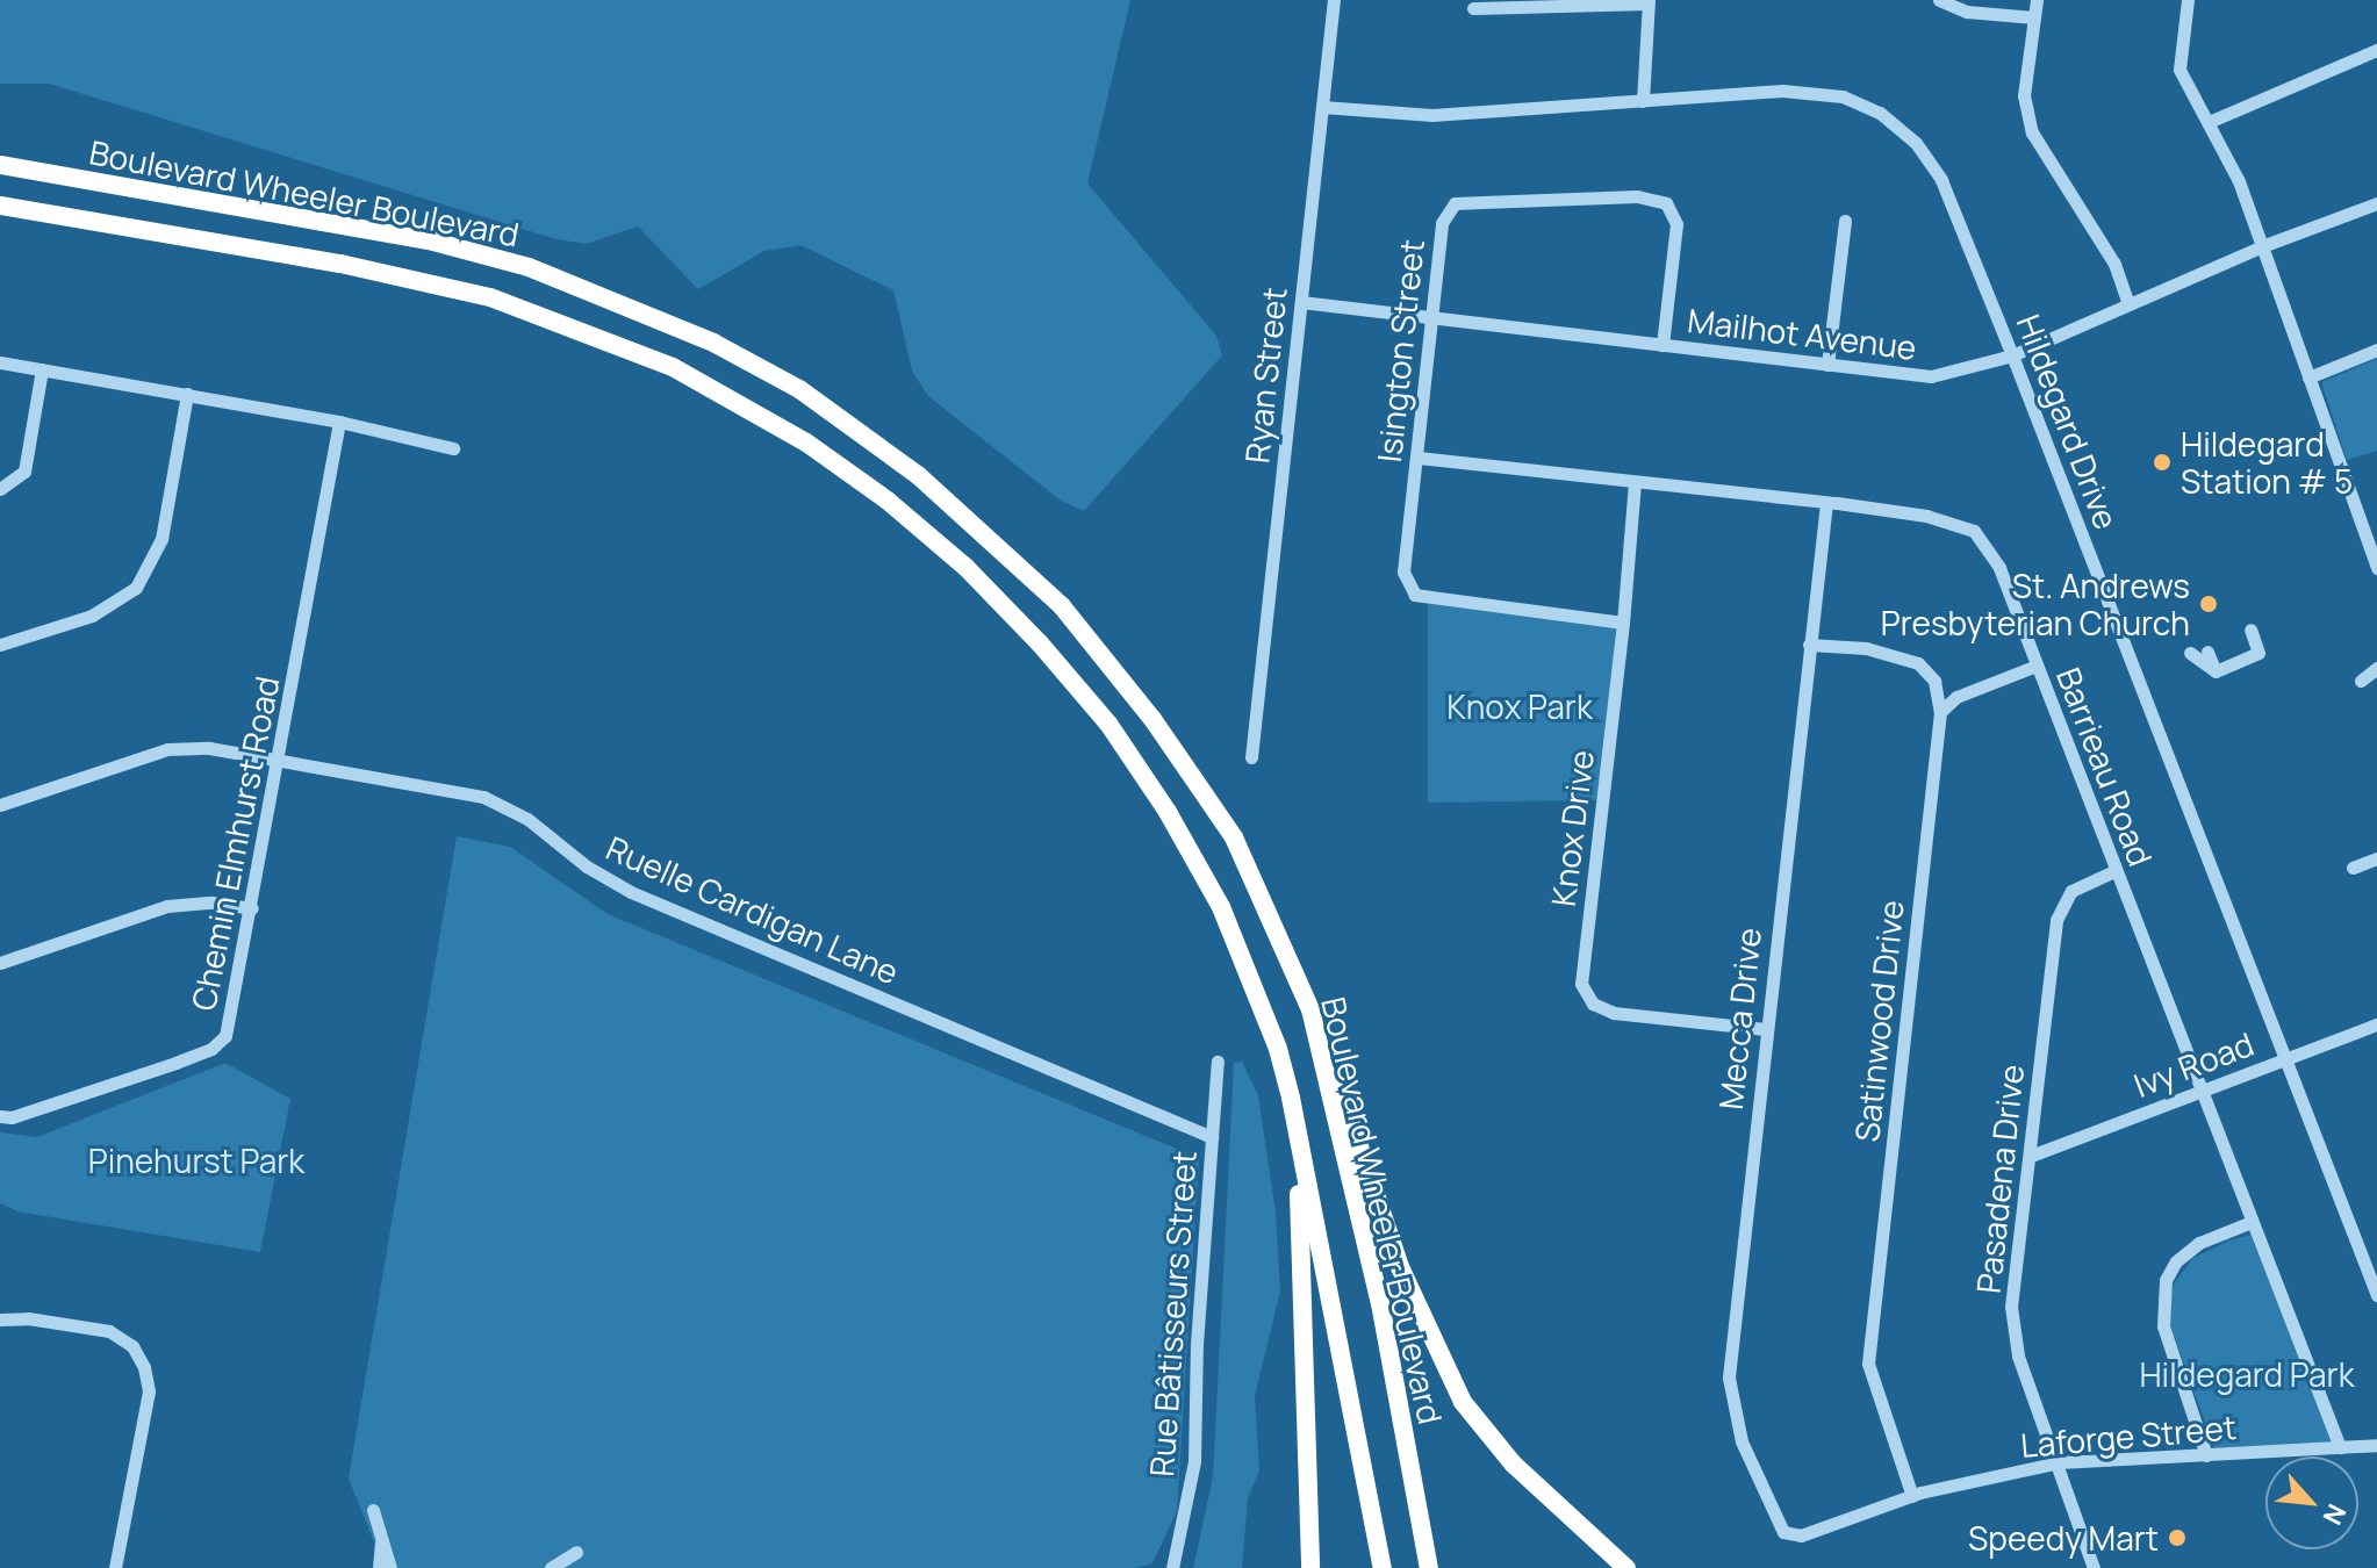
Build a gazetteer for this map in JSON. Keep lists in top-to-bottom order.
{
  "streets": {
    "highway": ["Boulevard Wheeler Boulevard"],
    "street": [
      "Mailhot Avenue",
      "Isington Street",
      "Ryan Street",
      "Hildegard Drive",
      "Barrieau Road",
      "Knox Drive",
      "Chemin Elmhurst Road",
      "Ruelle Cardigan Lane",
      "Mecca Drive",
      "Satinwood Drive",
      "Ivy Road",
      "Pasadena Drive",
      "Rue Bâtisseurs Street",
      "Laforge Street"
    ]
  },
  "crossings": [
    ["Mailhot Avenue", "Isington Street"],
    ["Mailhot Avenue", "Ryan Street"],
    ["Mailhot Avenue", "Hildegard Drive"],
    ["Isington Street", "Barrieau Road"],
    ["Isington Street", "Knox Drive"],
    ["Ryan Street", "Hildegard Drive"],
    ["Hildegard Drive", "Ivy Road"],
    ["Barrieau Road", "Knox Drive"],
    ["Barrieau Road", "Mecca Drive"],
    ["Barrieau Road", "Ivy Road"],
    ["Barrieau Road", "Pasadena Drive"],
    ["Barrieau Road", "Laforge Street"],
    ["Knox Drive", "Mecca Drive"],
    ["Chemin Elmhurst Road", "Ruelle Cardigan Lane"],
    ["Ruelle Cardigan Lane", "Rue Bâtisseurs Street"],
    ["Mecca Drive", "Satinwood Drive"],
    ["Mecca Drive", "Laforge Street"],
    ["Satinwood Drive", "Laforge Street"],
    ["Ivy Road", "Pasadena Drive"],
    ["Pasadena Drive", "Laforge Street"]
  ],
  "parks": ["Knox Park", "Pinehurst Park", "Hildegard Park"],
  "places": ["Hildegard Station # 5", "St. Andrews Presbyterian Church", "Speedy Mart"],
  "north": "bottom right"
}
